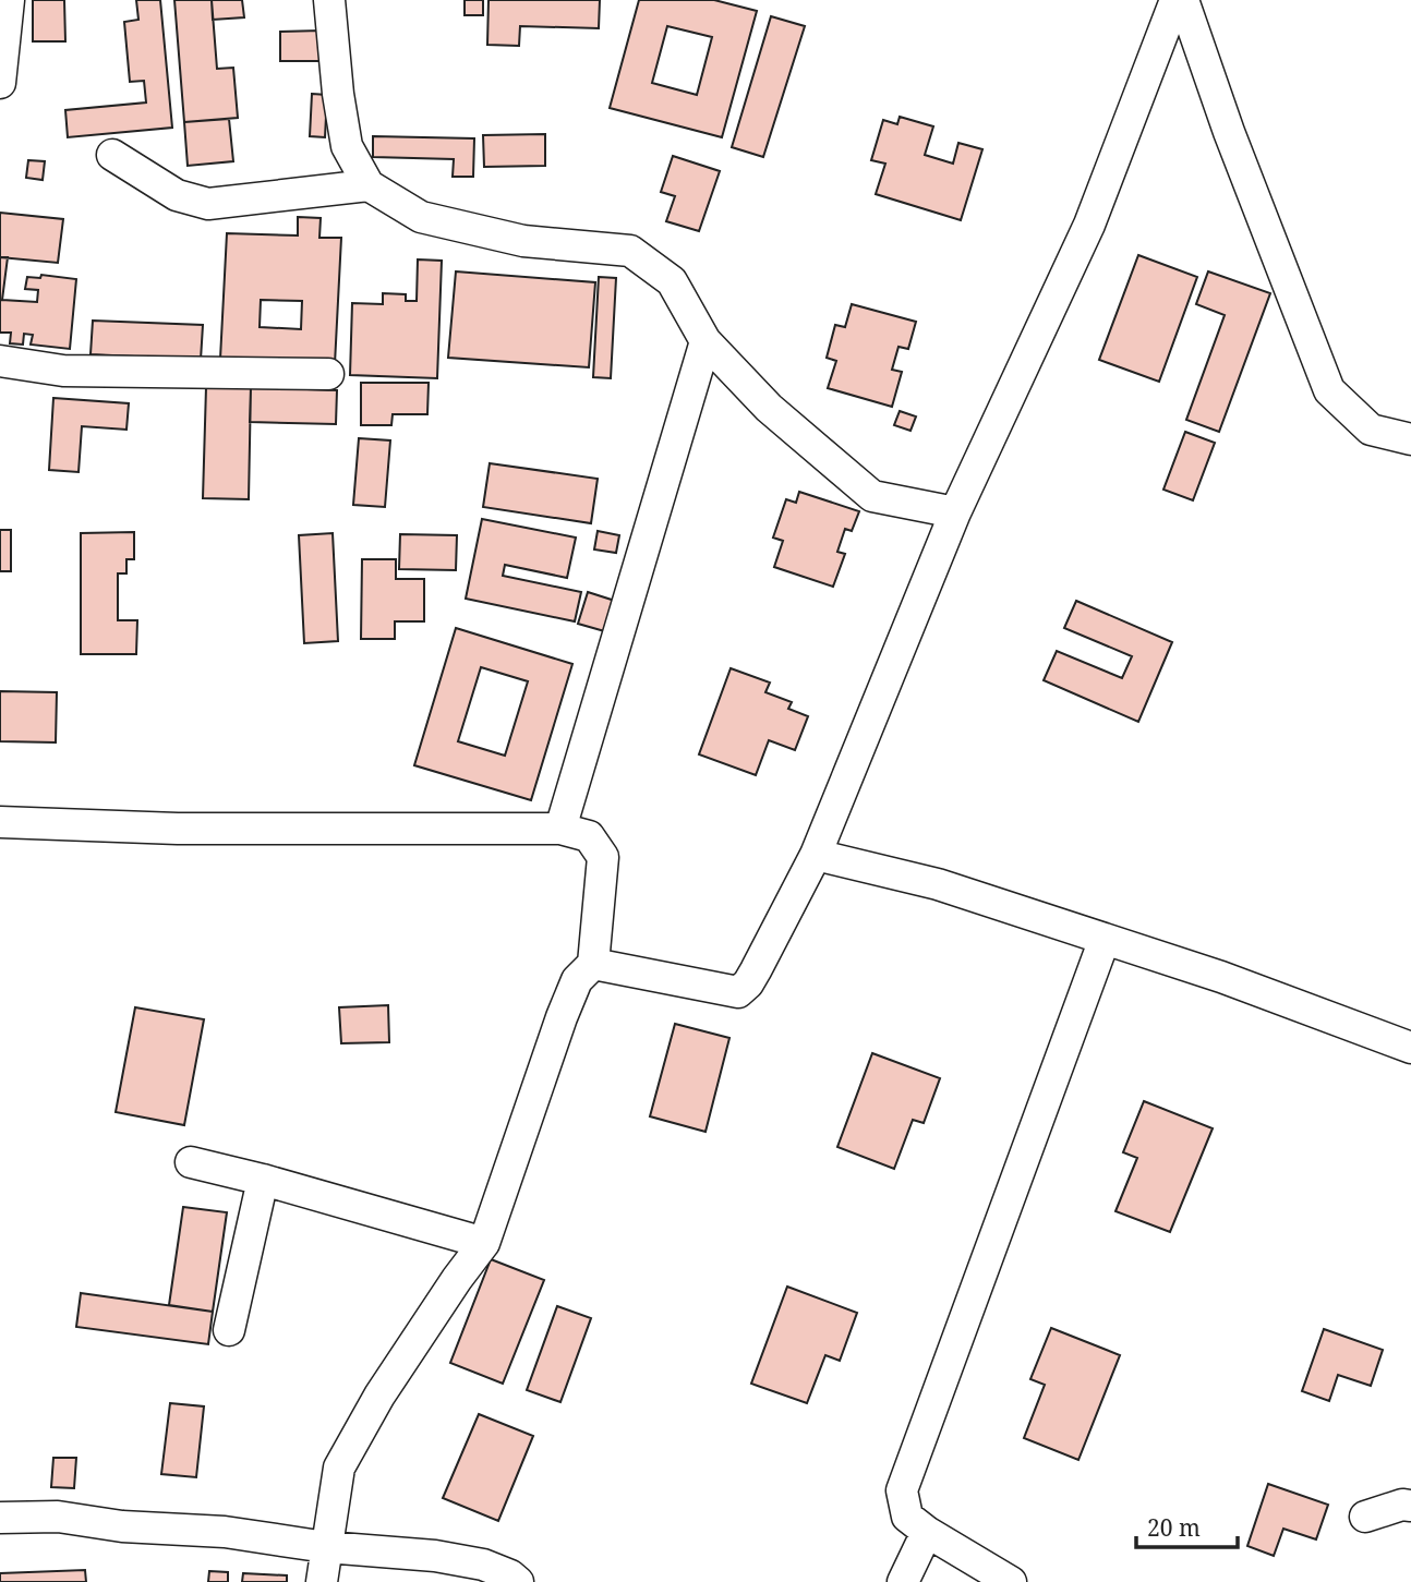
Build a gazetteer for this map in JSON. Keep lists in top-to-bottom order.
{
  "scale_bar": "20 m"
}
